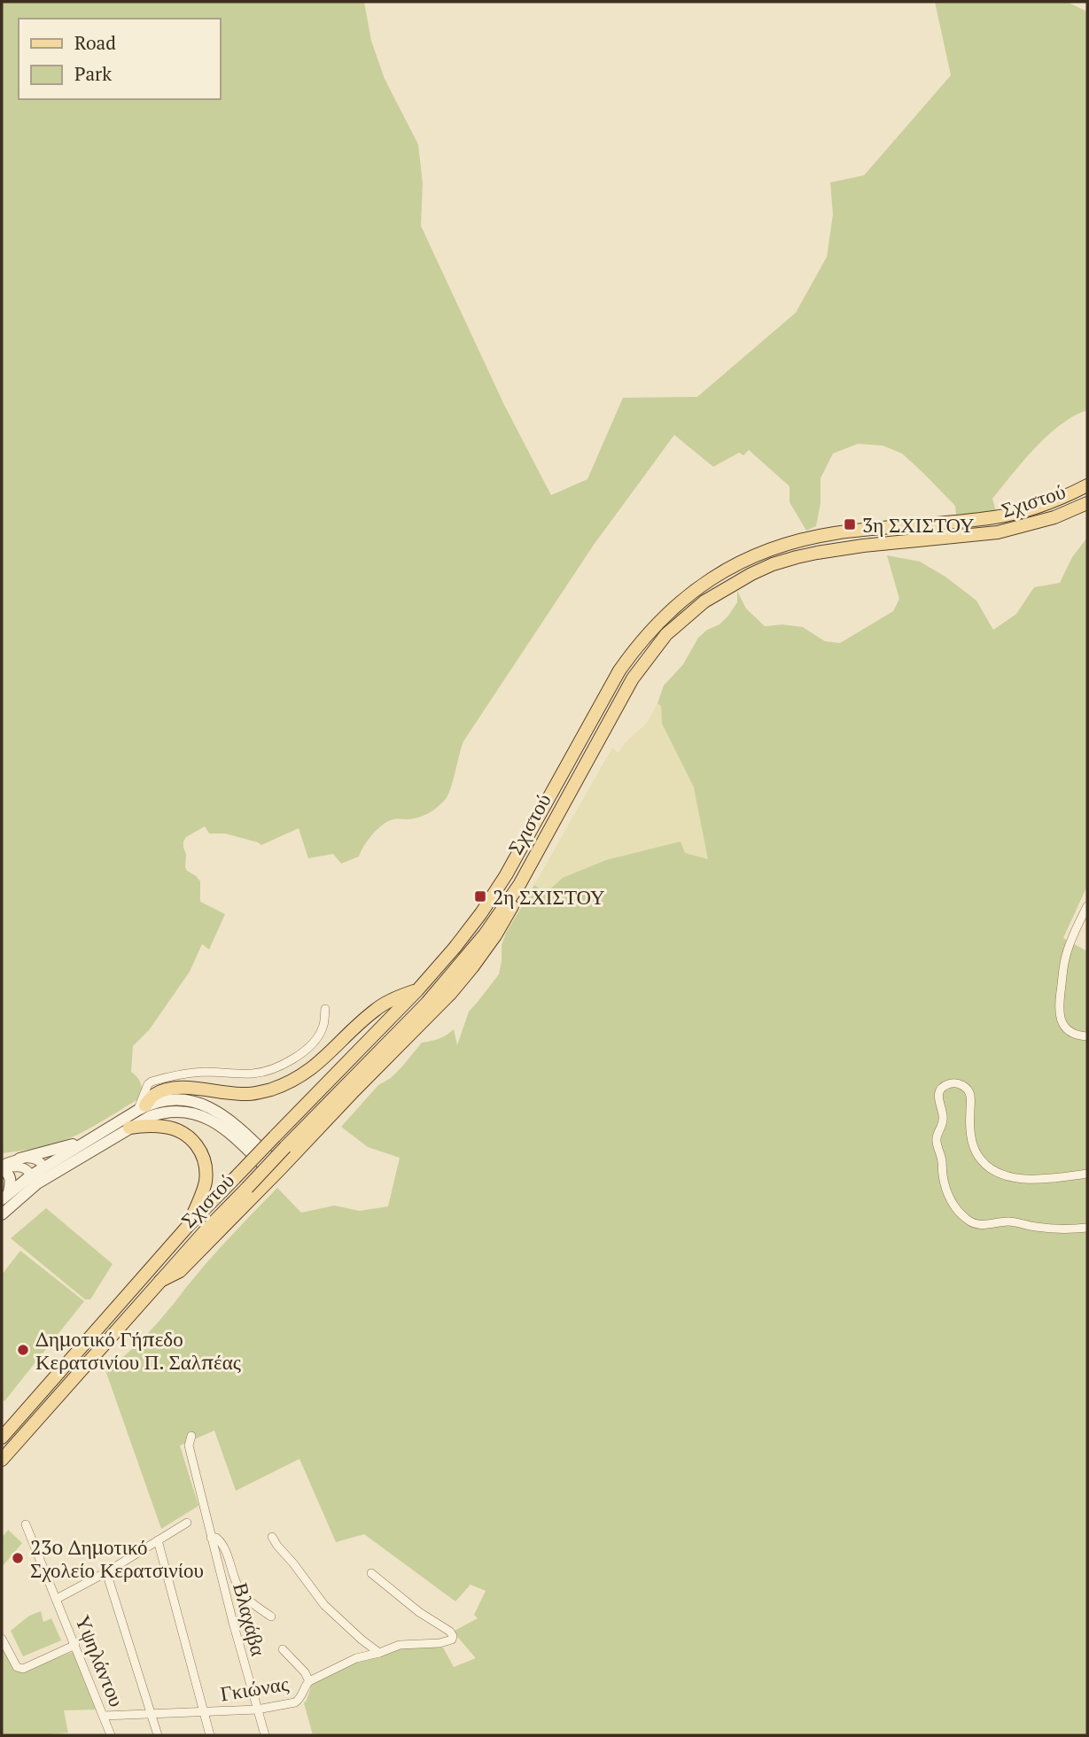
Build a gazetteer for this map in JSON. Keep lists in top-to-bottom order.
{
  "streets": {
    "main road": ["Σχιστού"],
    "street": ["Βλαχάβα", "Υψηλάντου", "Γκιώνας"]
  },
  "crossings": [
    ["Βλαχάβα", "Γκιώνας"],
    ["Υψηλάντου", "Γκιώνας"]
  ],
  "places": {
    "transit": ["3η ΣΧΙΣΤΟΥ", "2η ΣΧΙΣΤΟΥ"],
    "other": ["Δημοτικό Γήπεδο Κερατσινίου Π. Σαλπέας", "23o Δημοτικό Σχολείο Κερατσινίου"]
  },
  "legend": ["Road", "Park"]
}
